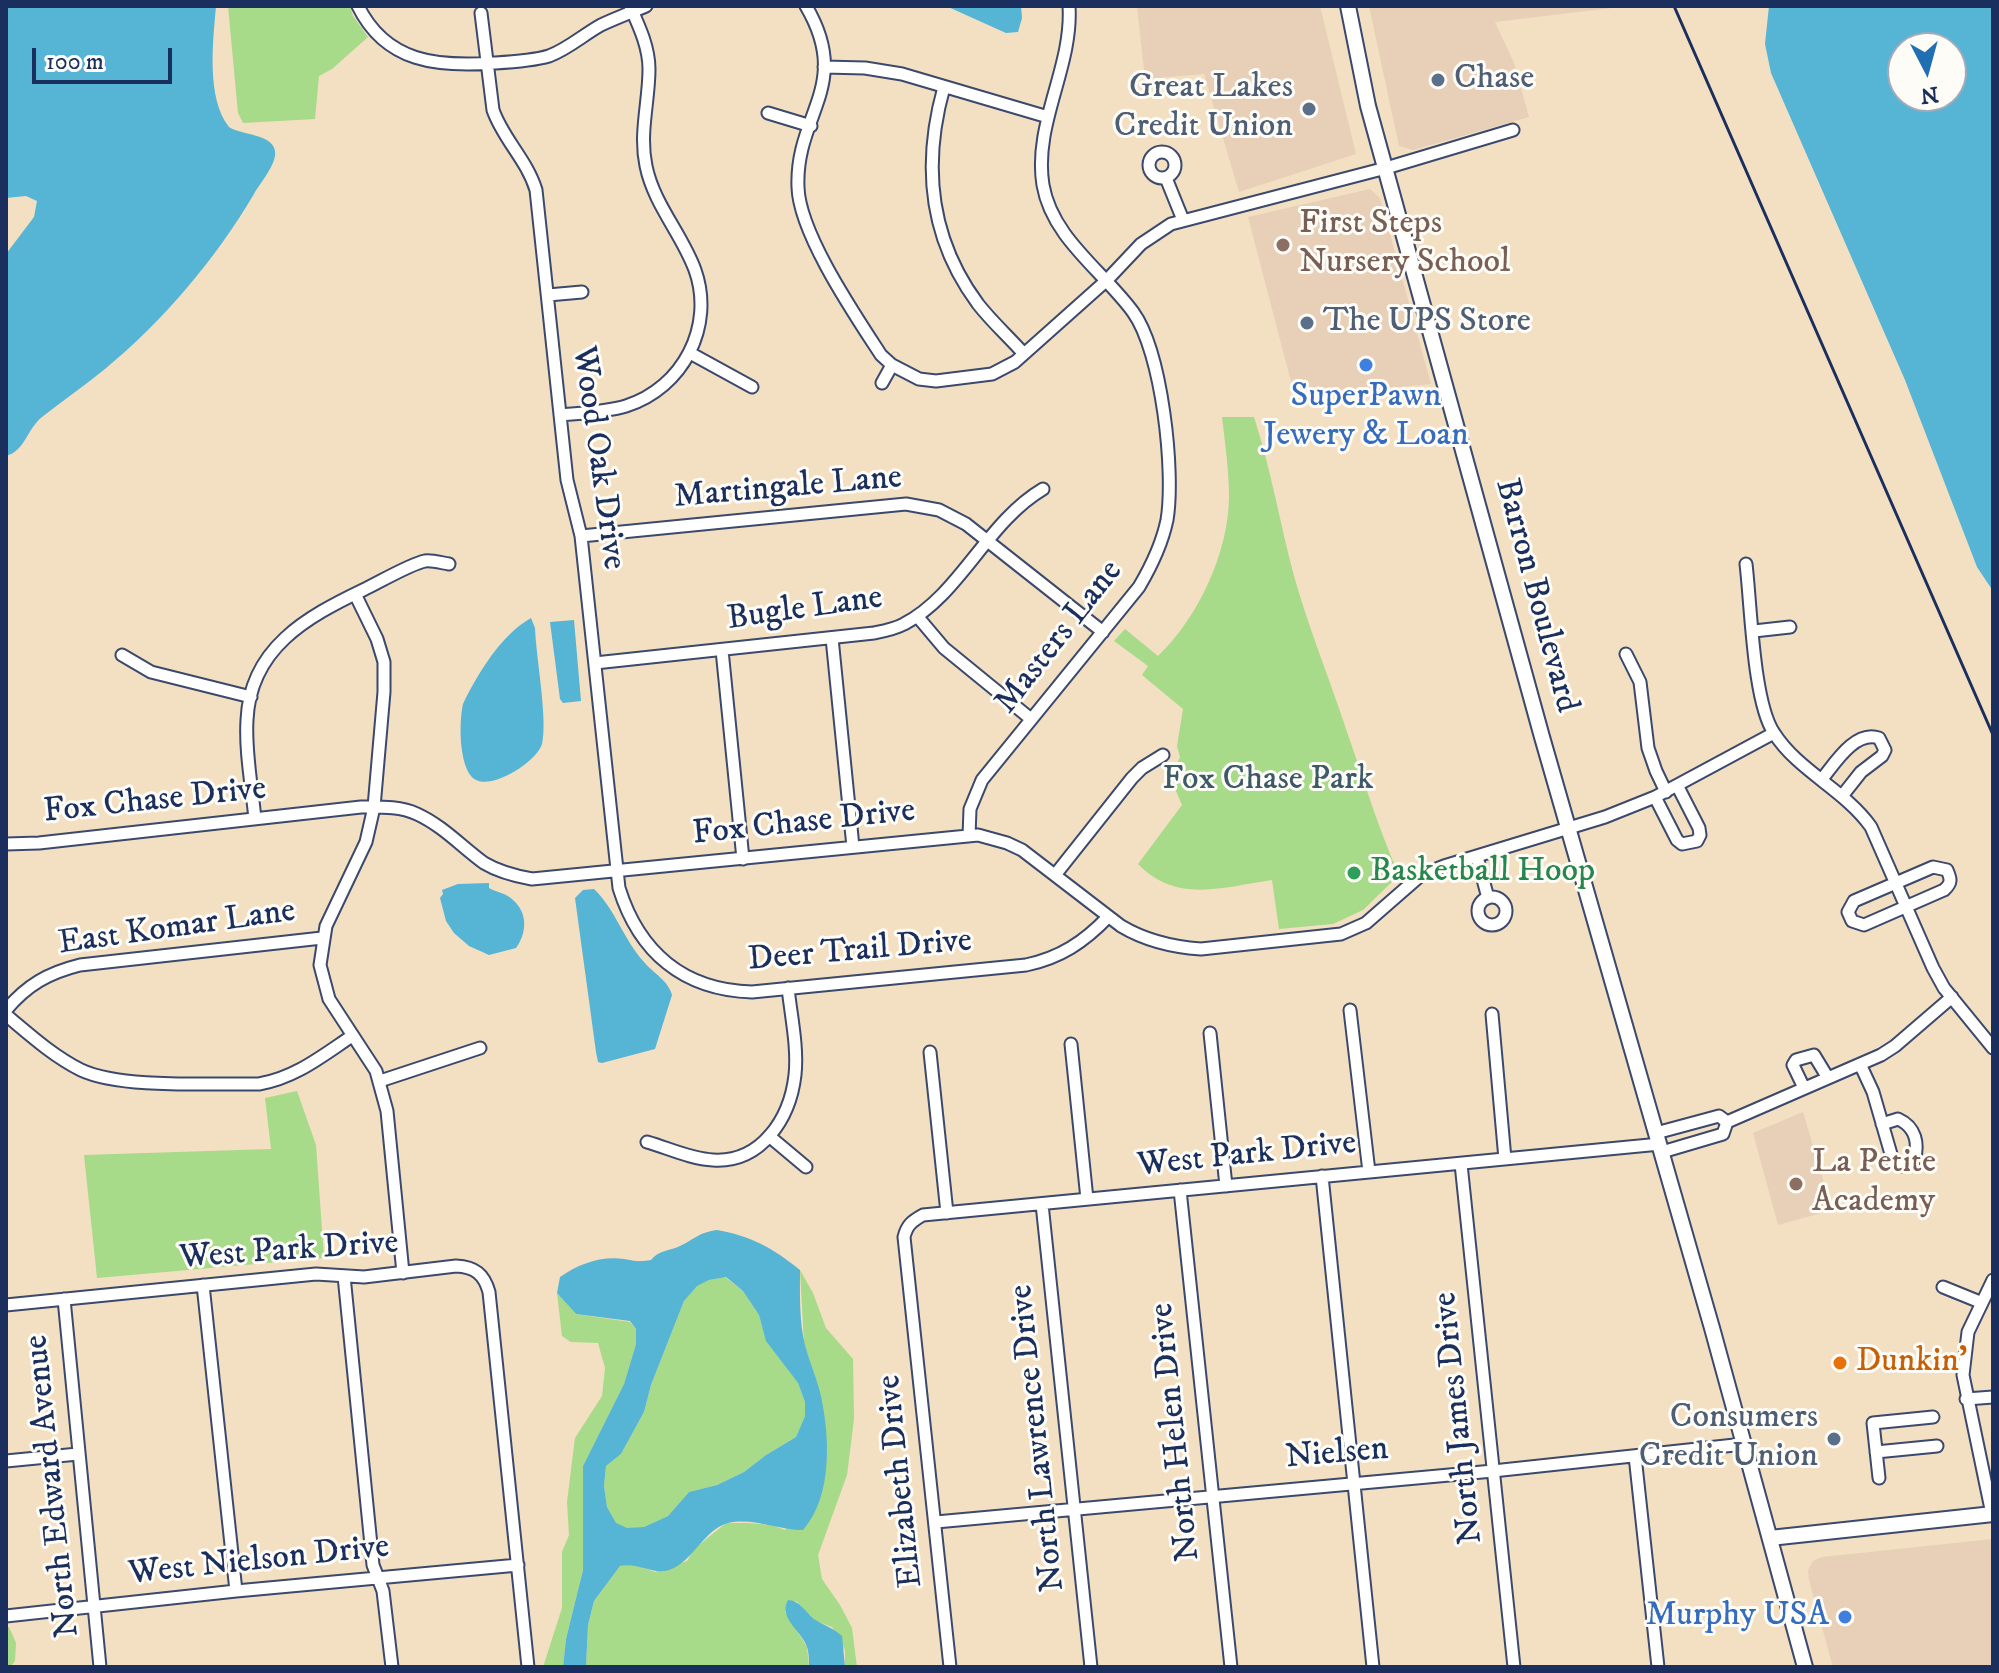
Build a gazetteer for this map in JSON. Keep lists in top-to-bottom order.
{
  "streets": {
    "main road": ["Barron Boulevard"],
    "street": [
      "Wood Oak Drive",
      "Martingale Lane",
      "Bugle Lane",
      "Masters Lane",
      "Fox Chase Drive",
      "East Komar Lane",
      "Deer Trail Drive",
      "West Park Drive",
      "North James Drive",
      "North Helen Drive",
      "North Lawrence Drive",
      "Nielsen",
      "Elizabeth Drive",
      "North Edward Avenue",
      "West Nielson Drive"
    ]
  },
  "crossings": [
    ["Wood Oak Drive", "Martingale Lane"],
    ["Wood Oak Drive", "Bugle Lane"],
    ["Wood Oak Drive", "Fox Chase Drive"],
    ["Wood Oak Drive", "Deer Trail Drive"],
    ["Martingale Lane", "Bugle Lane"],
    ["Martingale Lane", "Masters Lane"],
    ["Barron Boulevard", "Fox Chase Drive"],
    ["Barron Boulevard", "West Park Drive"],
    ["Barron Boulevard", "Nielsen"],
    ["Masters Lane", "Fox Chase Drive"],
    ["Fox Chase Drive", "Deer Trail Drive"],
    ["West Park Drive", "North James Drive"],
    ["West Park Drive", "North Helen Drive"],
    ["West Park Drive", "North Lawrence Drive"],
    ["West Park Drive", "Elizabeth Drive"],
    ["West Park Drive", "North Edward Avenue"],
    ["West Park Drive", "West Nielson Drive"],
    ["North James Drive", "Nielsen"],
    ["North Helen Drive", "Nielsen"],
    ["North Lawrence Drive", "Nielsen"],
    ["Nielsen", "Elizabeth Drive"],
    ["North Edward Avenue", "West Nielson Drive"]
  ],
  "parks": ["Fox Chase Park"],
  "places": [
    "Chase",
    "Great Lakes Credit Union",
    "First Steps Nursery School",
    "The UPS Store",
    "SuperPawn Jewery & Loan",
    "Basketball Hoop",
    "La Petite Academy",
    "Dunkin'",
    "Consumers Credit Union",
    "Murphy USA"
  ],
  "scale_bar": "100 m",
  "north": "bottom"
}
